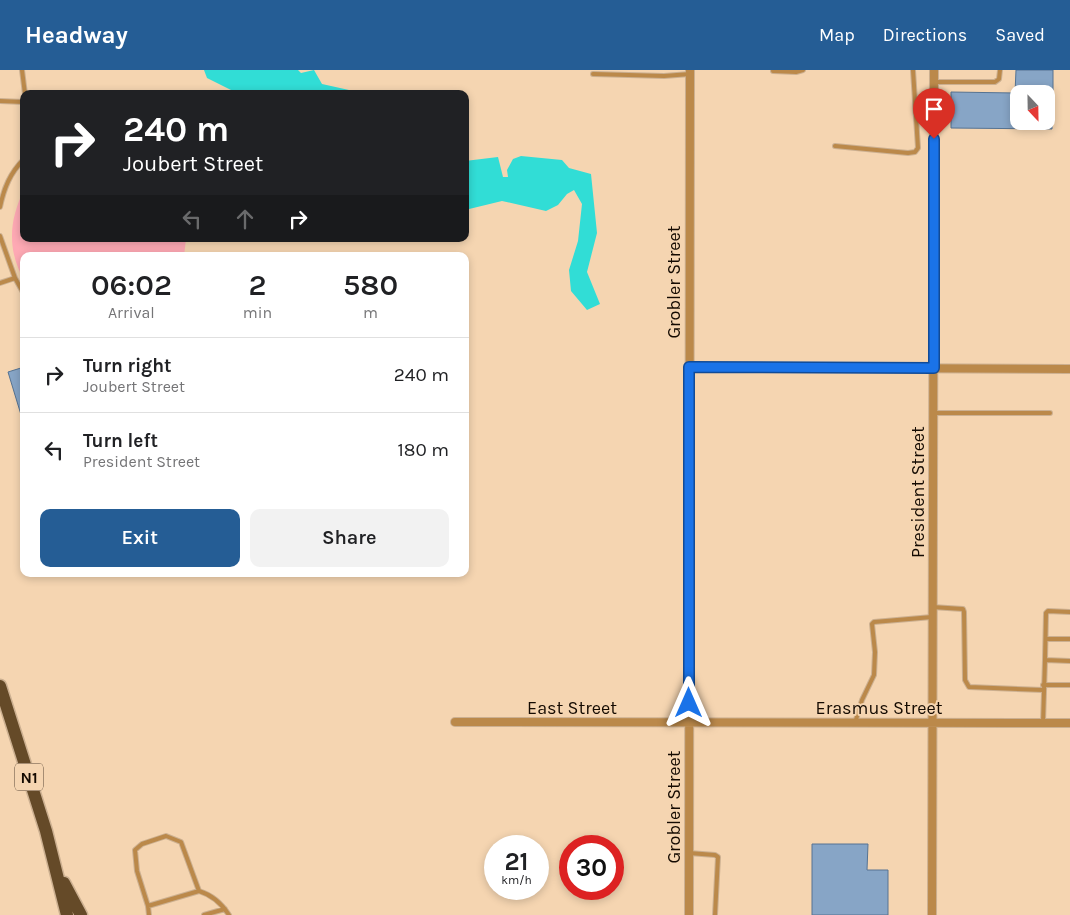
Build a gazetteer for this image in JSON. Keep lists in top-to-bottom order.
{
  "streets": {
    "highway": ["N1"],
    "street": [
      "Grobler Street",
      "President Street",
      "East Street",
      "Erasmus Street"
    ]
  },
  "crossings": [
    ["Grobler Street", "East Street"],
    ["Grobler Street", "Erasmus Street"],
    ["President Street", "Erasmus Street"],
    ["East Street", "Erasmus Street"]
  ],
  "north": "bottom",
  "page": {
    "header": "Headway",
    "nav": ["Map", "Directions", "Saved"],
    "turn": ["240 m", "Joubert Street"],
    "eta": [
      "06:02",
      "Arrival",
      "2",
      "min",
      "580",
      "m"
    ],
    "list": [
      {
        "name": "Turn right",
        "note": "Joubert Street",
        "value": "240 m"
      },
      {
        "name": "Turn left",
        "note": "President Street",
        "value": "180 m"
      }
    ],
    "buttons": ["Exit", "Share"],
    "speed": "21 km/h",
    "limit": "30"
  }
}
